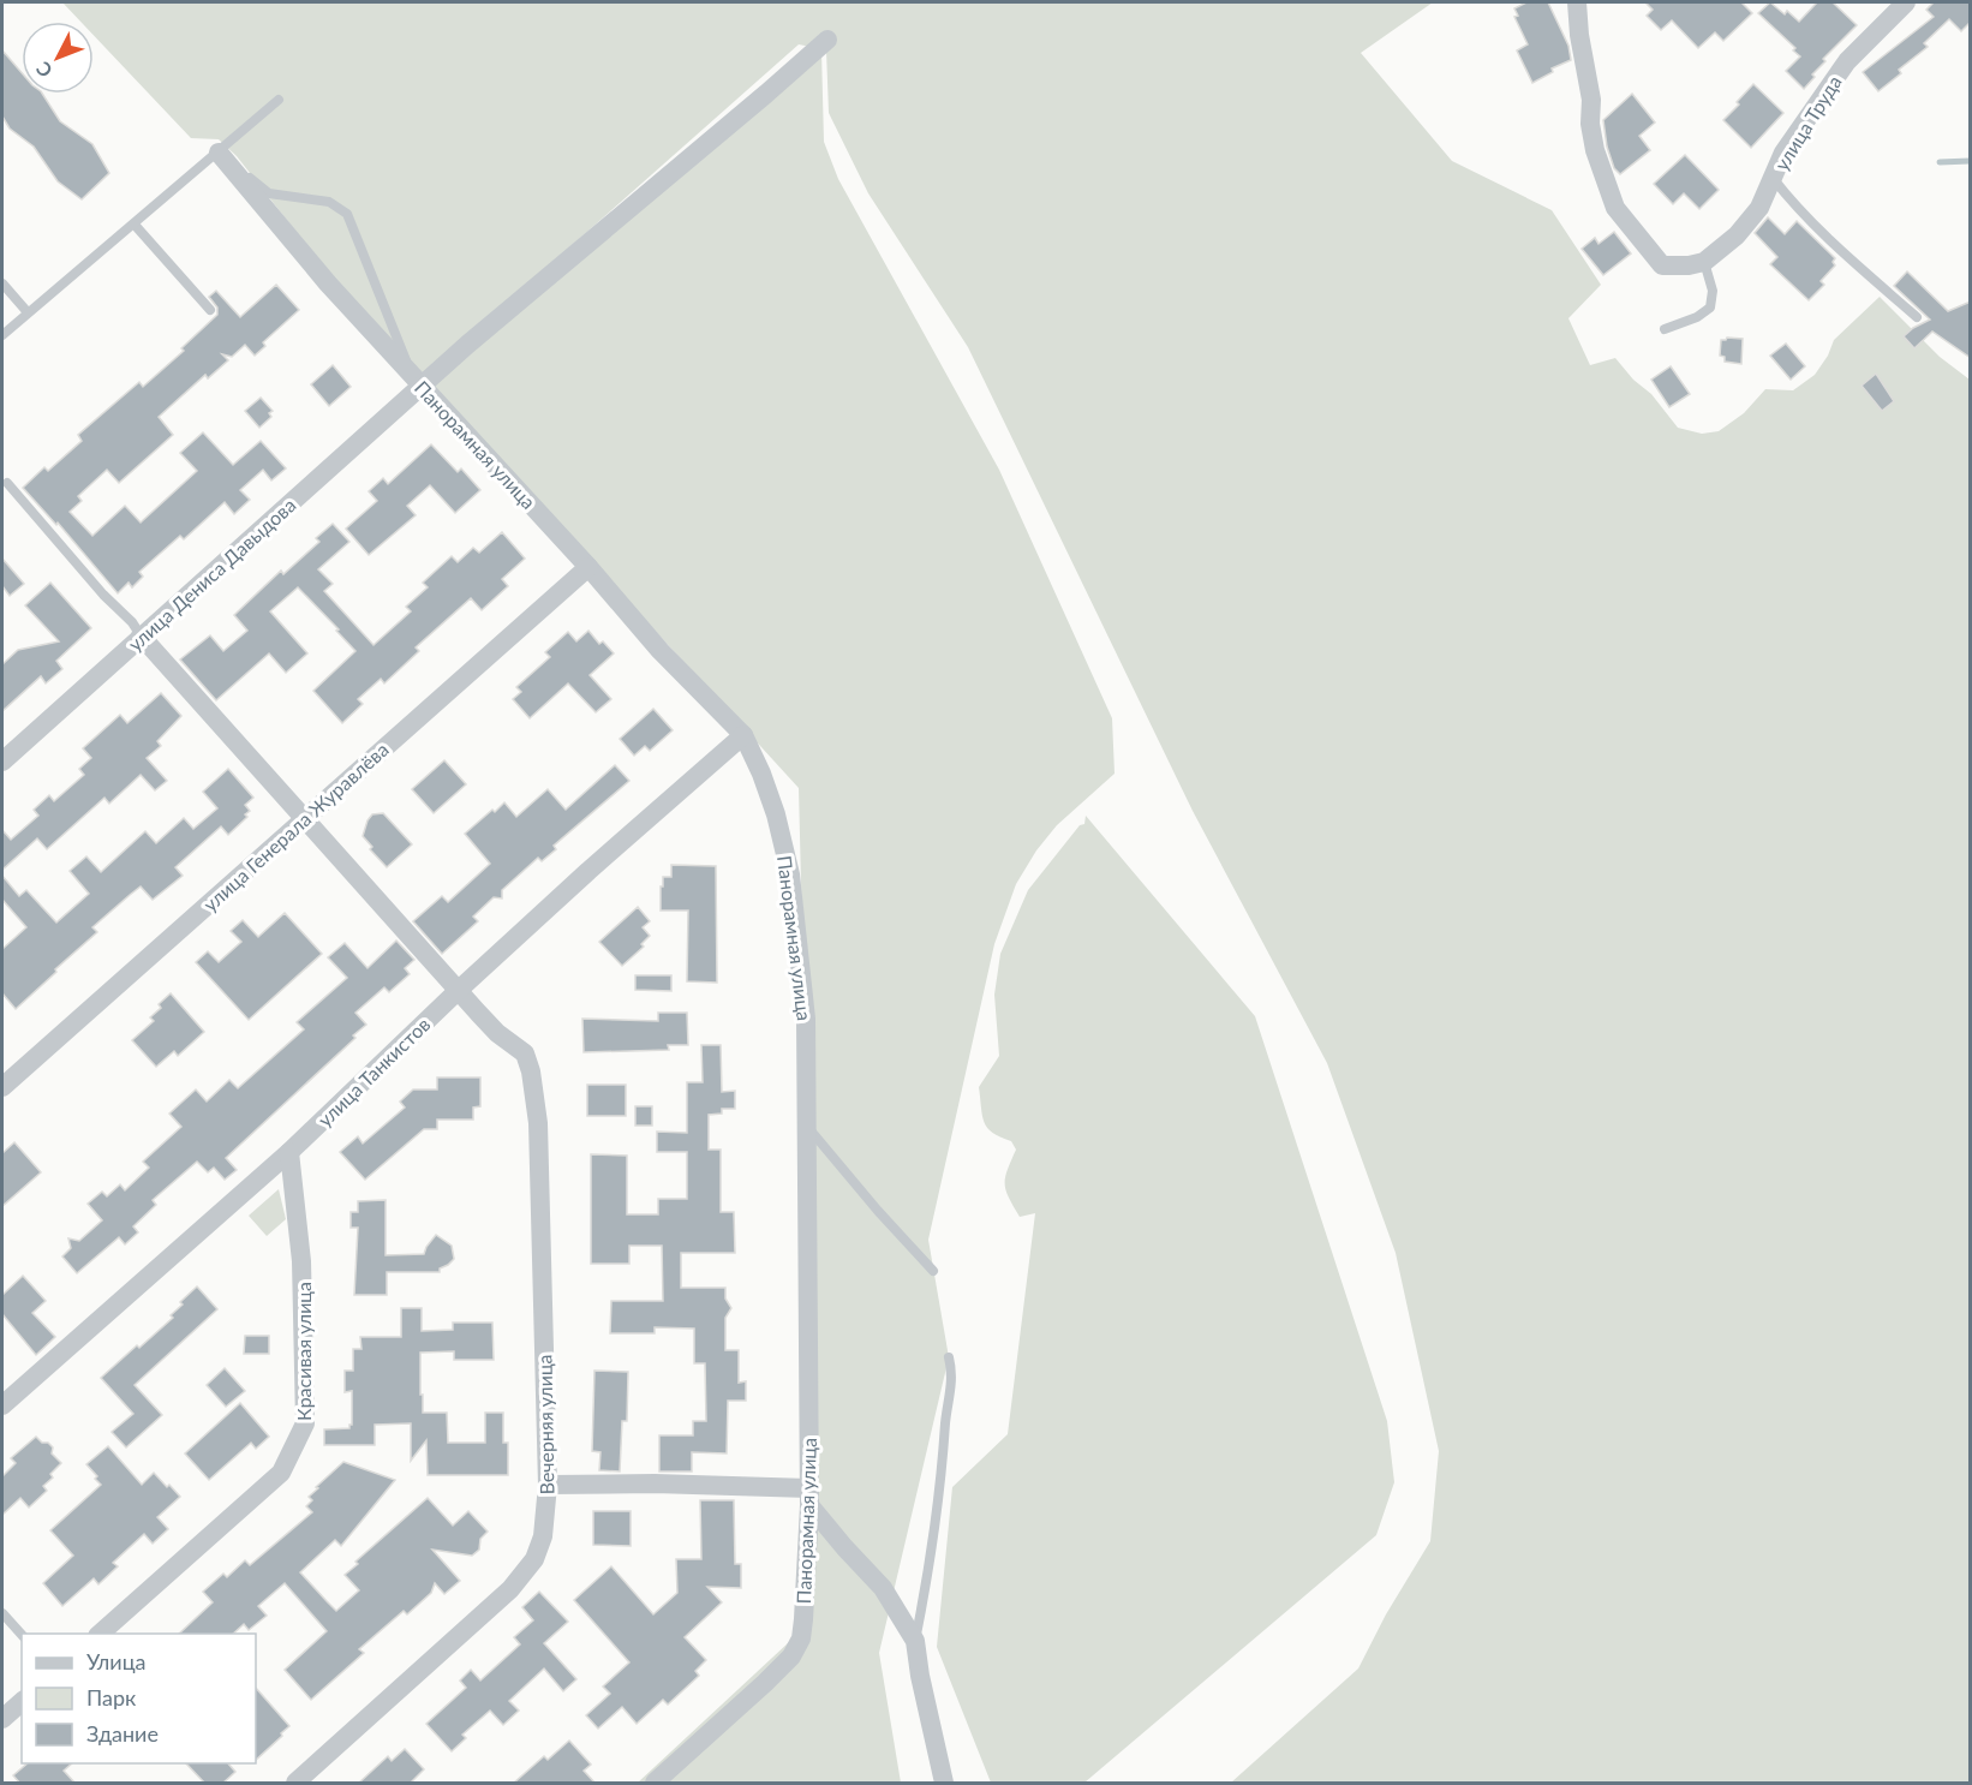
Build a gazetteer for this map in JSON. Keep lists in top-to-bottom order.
{
  "streets": {
    "street": [
      "улица Труда",
      "Панорамная улица",
      "улица Дениса Давыдова",
      "улица Генерала Журавлёва",
      "улица Танкистов",
      "Красивая улица",
      "Вечерняя улица"
    ]
  },
  "crossings": [
    ["Панорамная улица", "улица Дениса Давыдова"],
    ["Панорамная улица", "улица Генерала Журавлёва"],
    ["Панорамная улица", "улица Танкистов"],
    ["улица Дениса Давыдова", "Вечерняя улица"],
    ["улица Генерала Журавлёва", "Вечерняя улица"],
    ["улица Танкистов", "Красивая улица"],
    ["улица Танкистов", "Вечерняя улица"]
  ],
  "legend": ["Улица", "Парк", "Здание"],
  "north": "bottom left"
}
